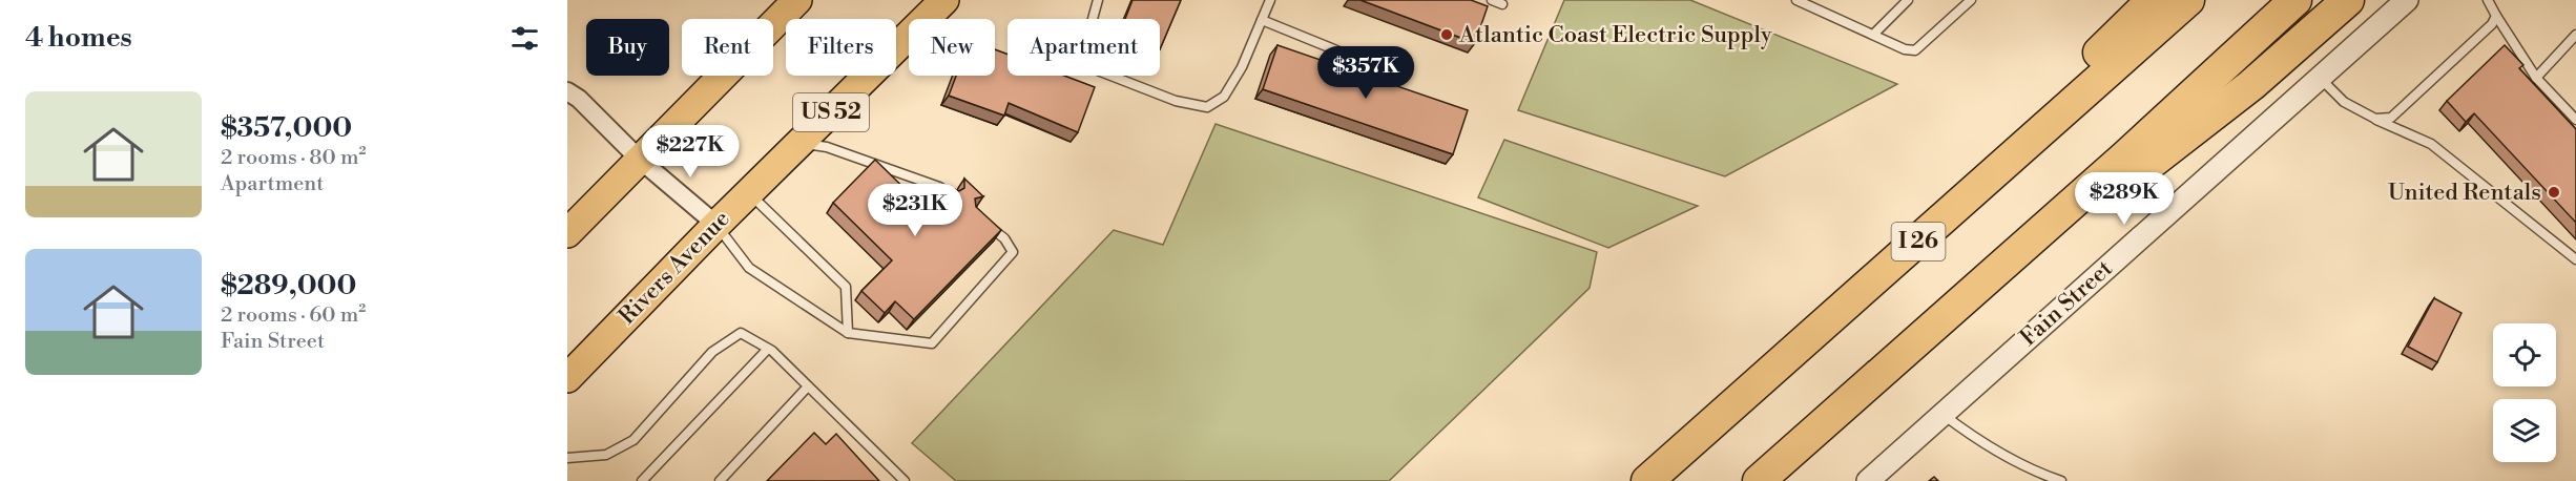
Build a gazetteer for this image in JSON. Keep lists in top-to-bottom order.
{
  "streets": {
    "highway": ["I 26"],
    "main road": ["US 52", "Rivers Avenue"],
    "street": ["Fain Street"]
  },
  "places": ["Atlantic Coast Electric Supply", "United Rentals"],
  "page": {
    "heading": "4 homes",
    "chip": [
      "Buy",
      "Rent",
      "Filters",
      "New",
      "Apartment"
    ],
    "price": [
      "$357K",
      "$227K",
      "$289K",
      "$231K"
    ],
    "list": [
      {
        "name": "$357,000",
        "note": "2 rooms · 80 m² · Apartment"
      },
      {
        "name": "$289,000",
        "note": "2 rooms · 60 m² · Fain Street"
      }
    ]
  }
}
